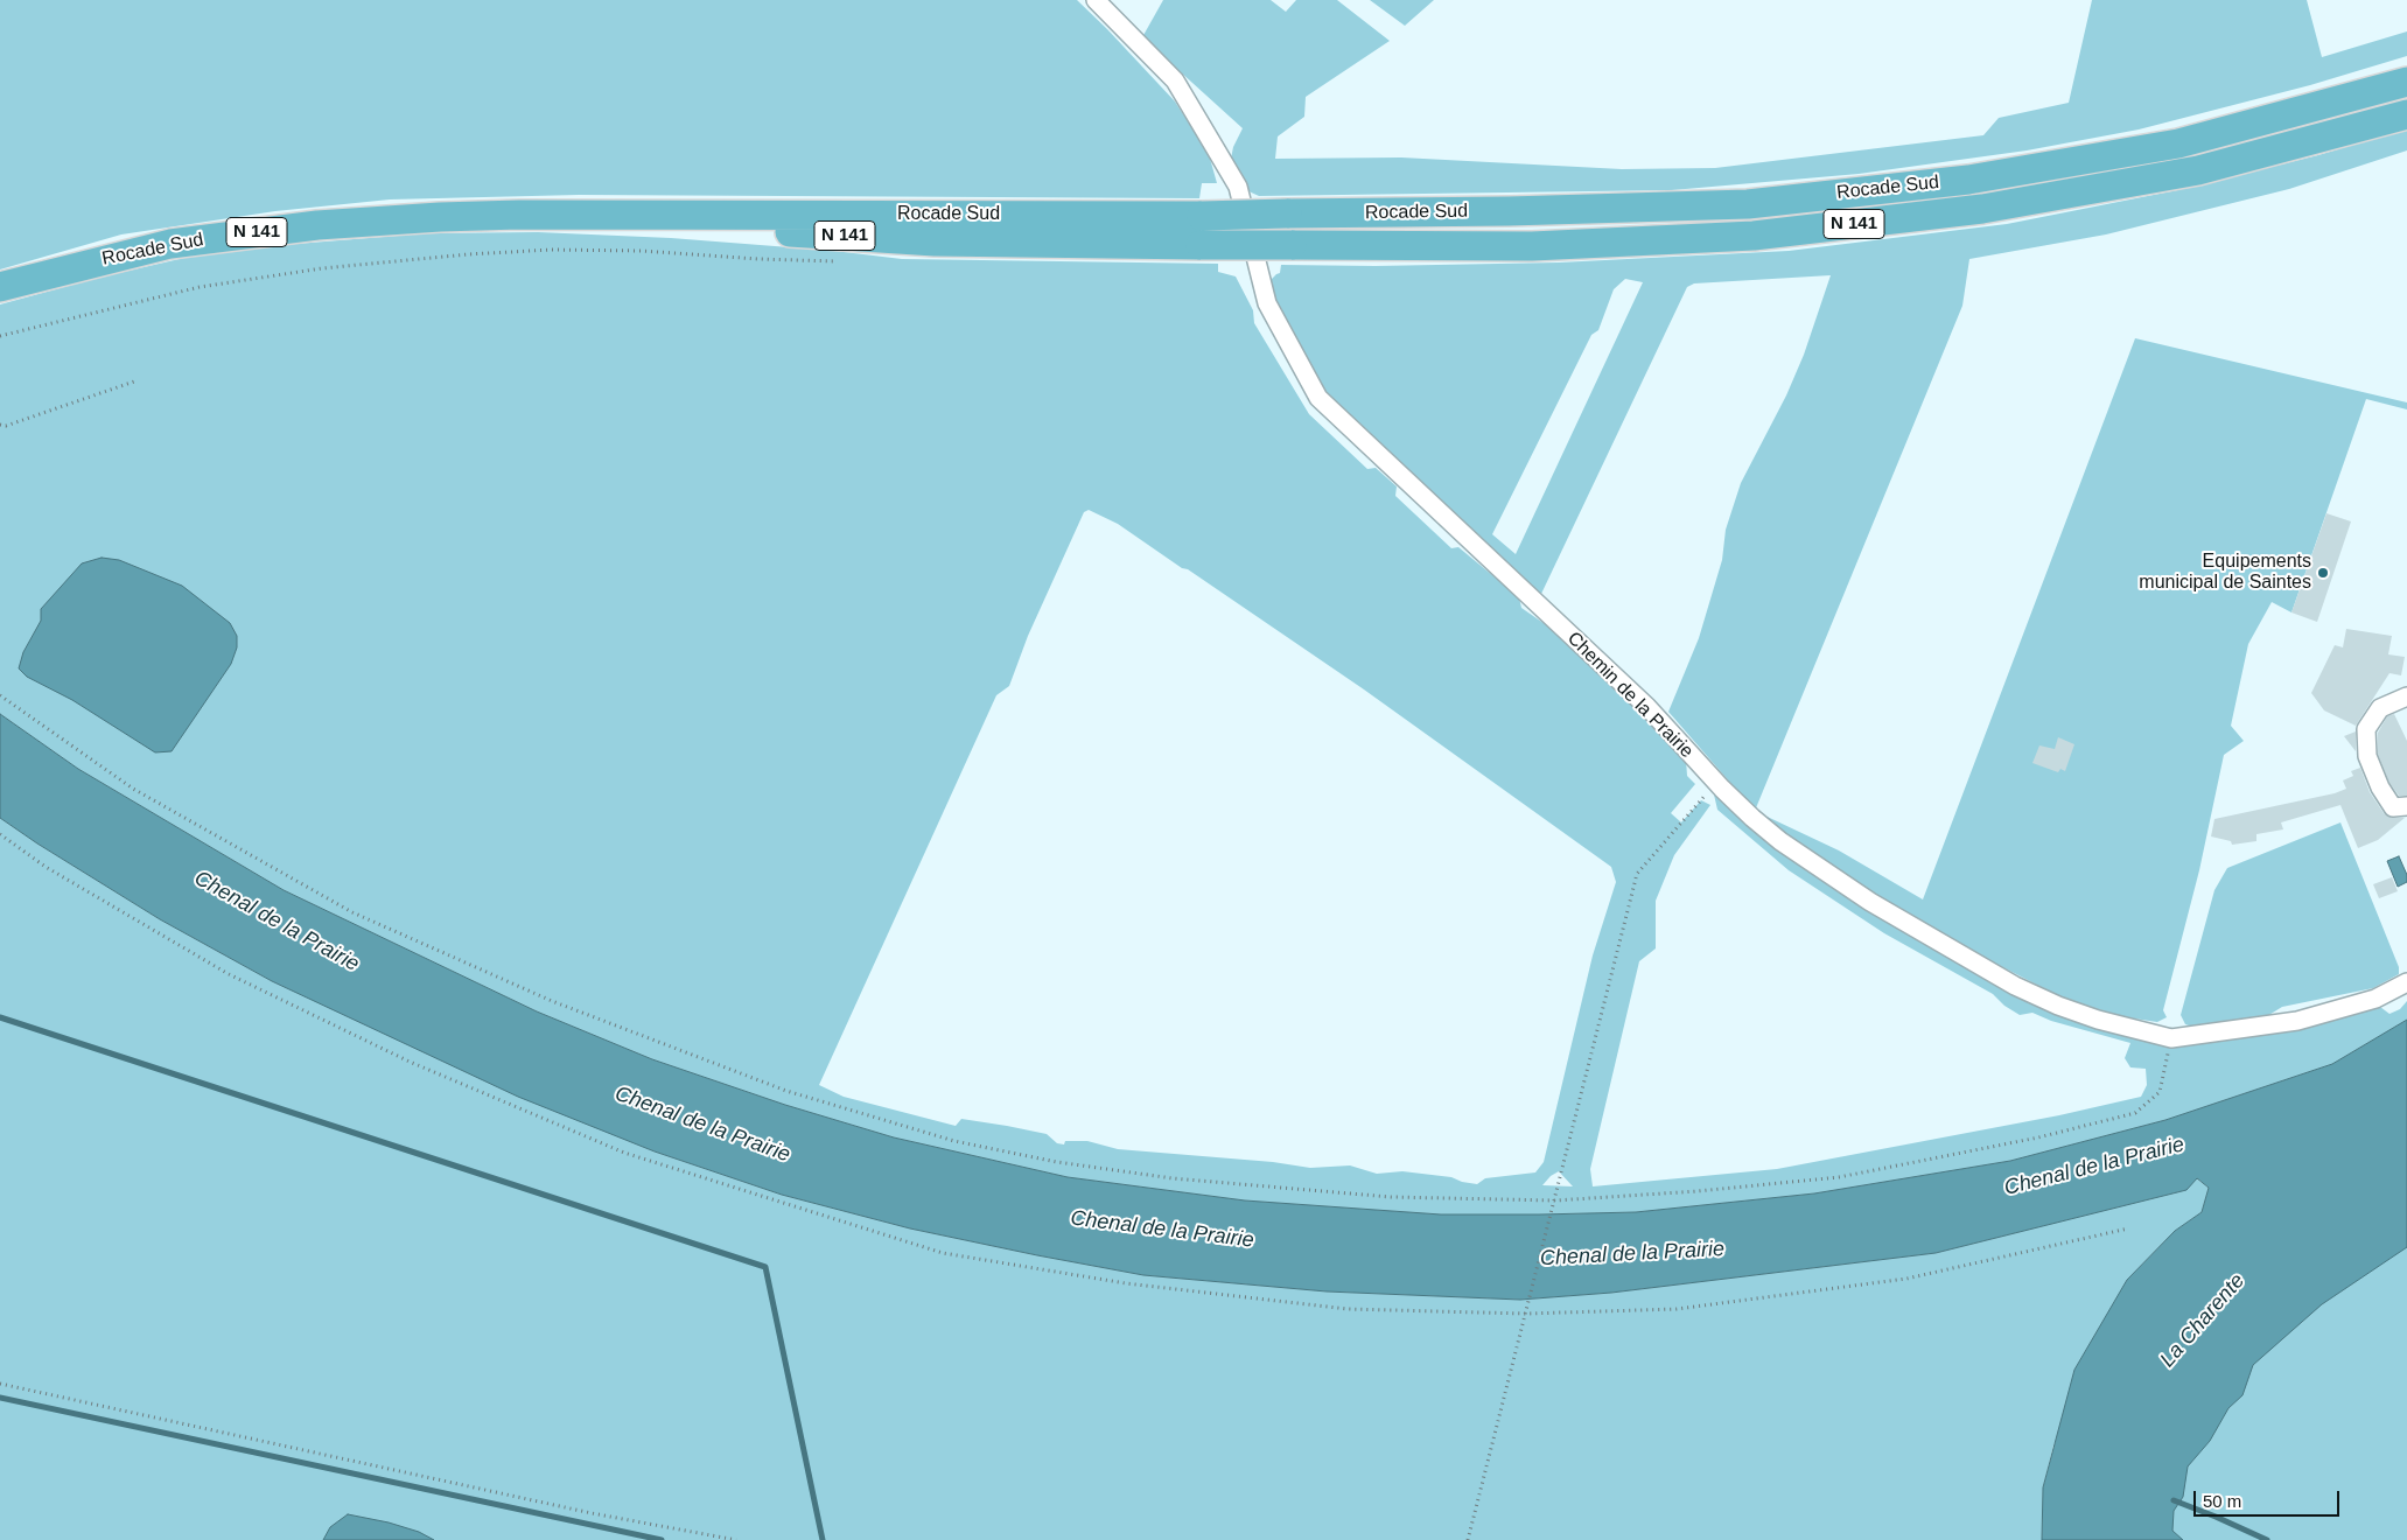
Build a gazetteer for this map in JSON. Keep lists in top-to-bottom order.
{
  "streets": {
    "highway": ["Rocade Sud", "N 141"],
    "street": ["Chemin de la Prairie"]
  },
  "water": ["Chenal de la Prairie", "La Charente"],
  "places": ["Equipements municipal de Saintes"],
  "scale_bar": "50 m"
}
